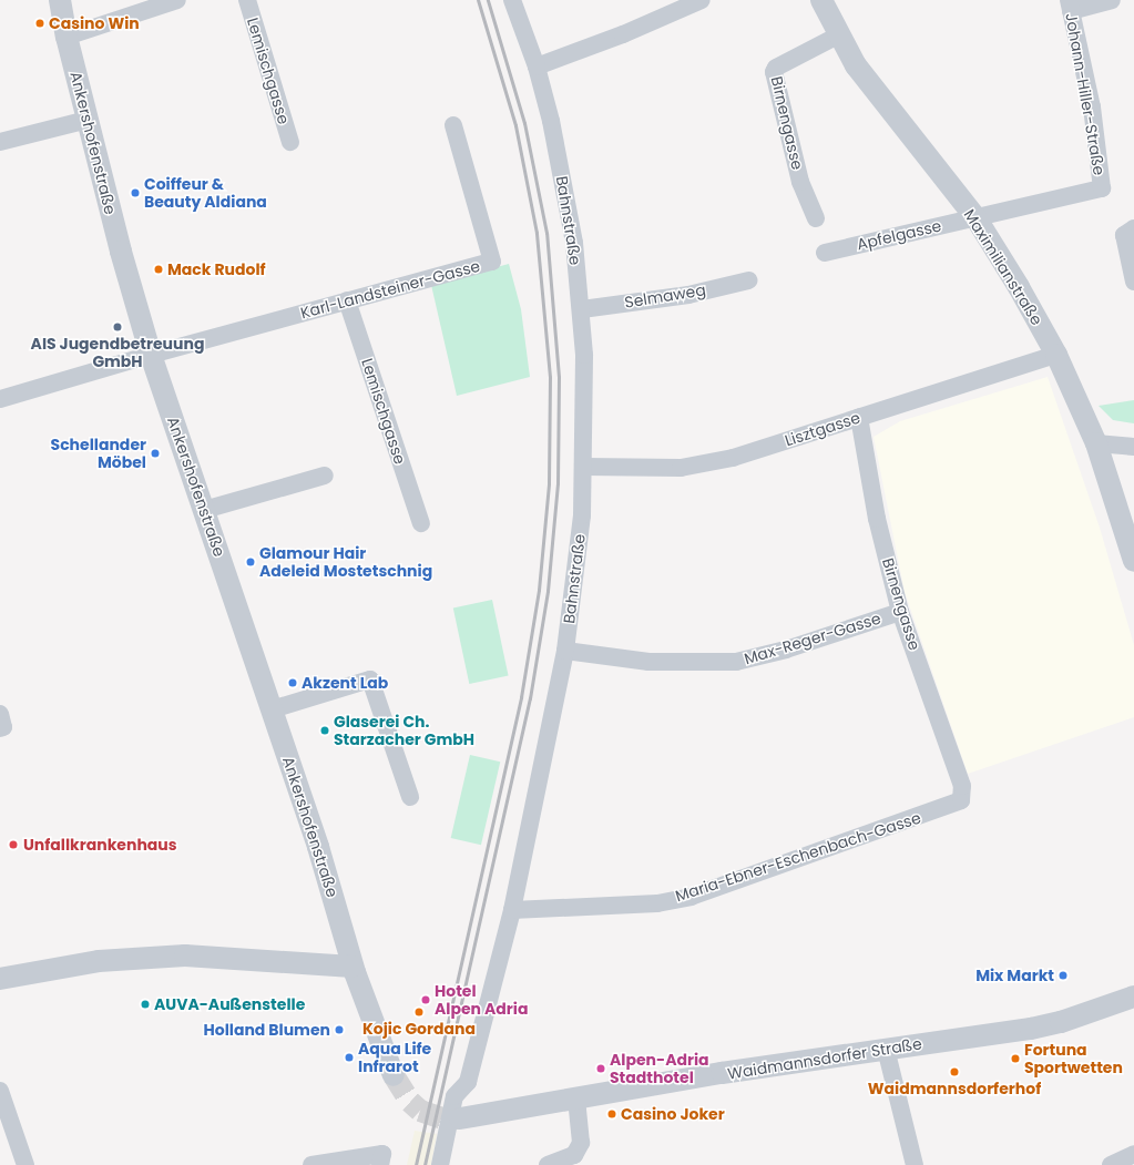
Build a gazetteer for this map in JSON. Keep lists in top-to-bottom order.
{
  "streets": {
    "street": [
      "Lemischgasse",
      "Johann-Hiller-Straße",
      "Birnengasse",
      "Ankershofenstraße",
      "Bahnstraße",
      "Apfelgasse",
      "Maximilianstraße",
      "Karl-Landsteiner-Gasse",
      "Selmaweg",
      "Lisztgasse",
      "Max-Reger-Gasse",
      "Maria-Ebner-Eschenbach-Gasse",
      "Waidmannsdorfer Straße"
    ]
  },
  "crossings": [
    ["Lemischgasse", "Karl-Landsteiner-Gasse"],
    ["Johann-Hiller-Straße", "Apfelgasse"],
    ["Birnengasse", "Maximilianstraße"],
    ["Birnengasse", "Lisztgasse"],
    ["Birnengasse", "Max-Reger-Gasse"],
    ["Birnengasse", "Maria-Ebner-Eschenbach-Gasse"],
    ["Ankershofenstraße", "Karl-Landsteiner-Gasse"],
    ["Bahnstraße", "Selmaweg"],
    ["Bahnstraße", "Lisztgasse"],
    ["Bahnstraße", "Max-Reger-Gasse"],
    ["Bahnstraße", "Maria-Ebner-Eschenbach-Gasse"],
    ["Apfelgasse", "Maximilianstraße"],
    ["Maximilianstraße", "Lisztgasse"]
  ],
  "places": [
    "Casino Win",
    "Coiffeur & Beauty Aldiana",
    "Mack Rudolf",
    "AIS Jugendbetreuung GmbH",
    "Schellander Möbel",
    "Glamour Hair Adeleid Mostetschnig",
    "Akzent Lab",
    "Glaserei Ch. Starzacher GmbH",
    "Unfallkrankenhaus",
    "Mix Markt",
    "Hotel Alpen Adria",
    "AUVA-Außenstelle",
    "Kojic Gordana",
    "Holland Blumen",
    "Aqua Life Infrarot",
    "Fortuna Sportwetten",
    "Alpen-Adria Stadthotel",
    "Waidmannsdorferhof",
    "Casino Joker"
  ]
}
